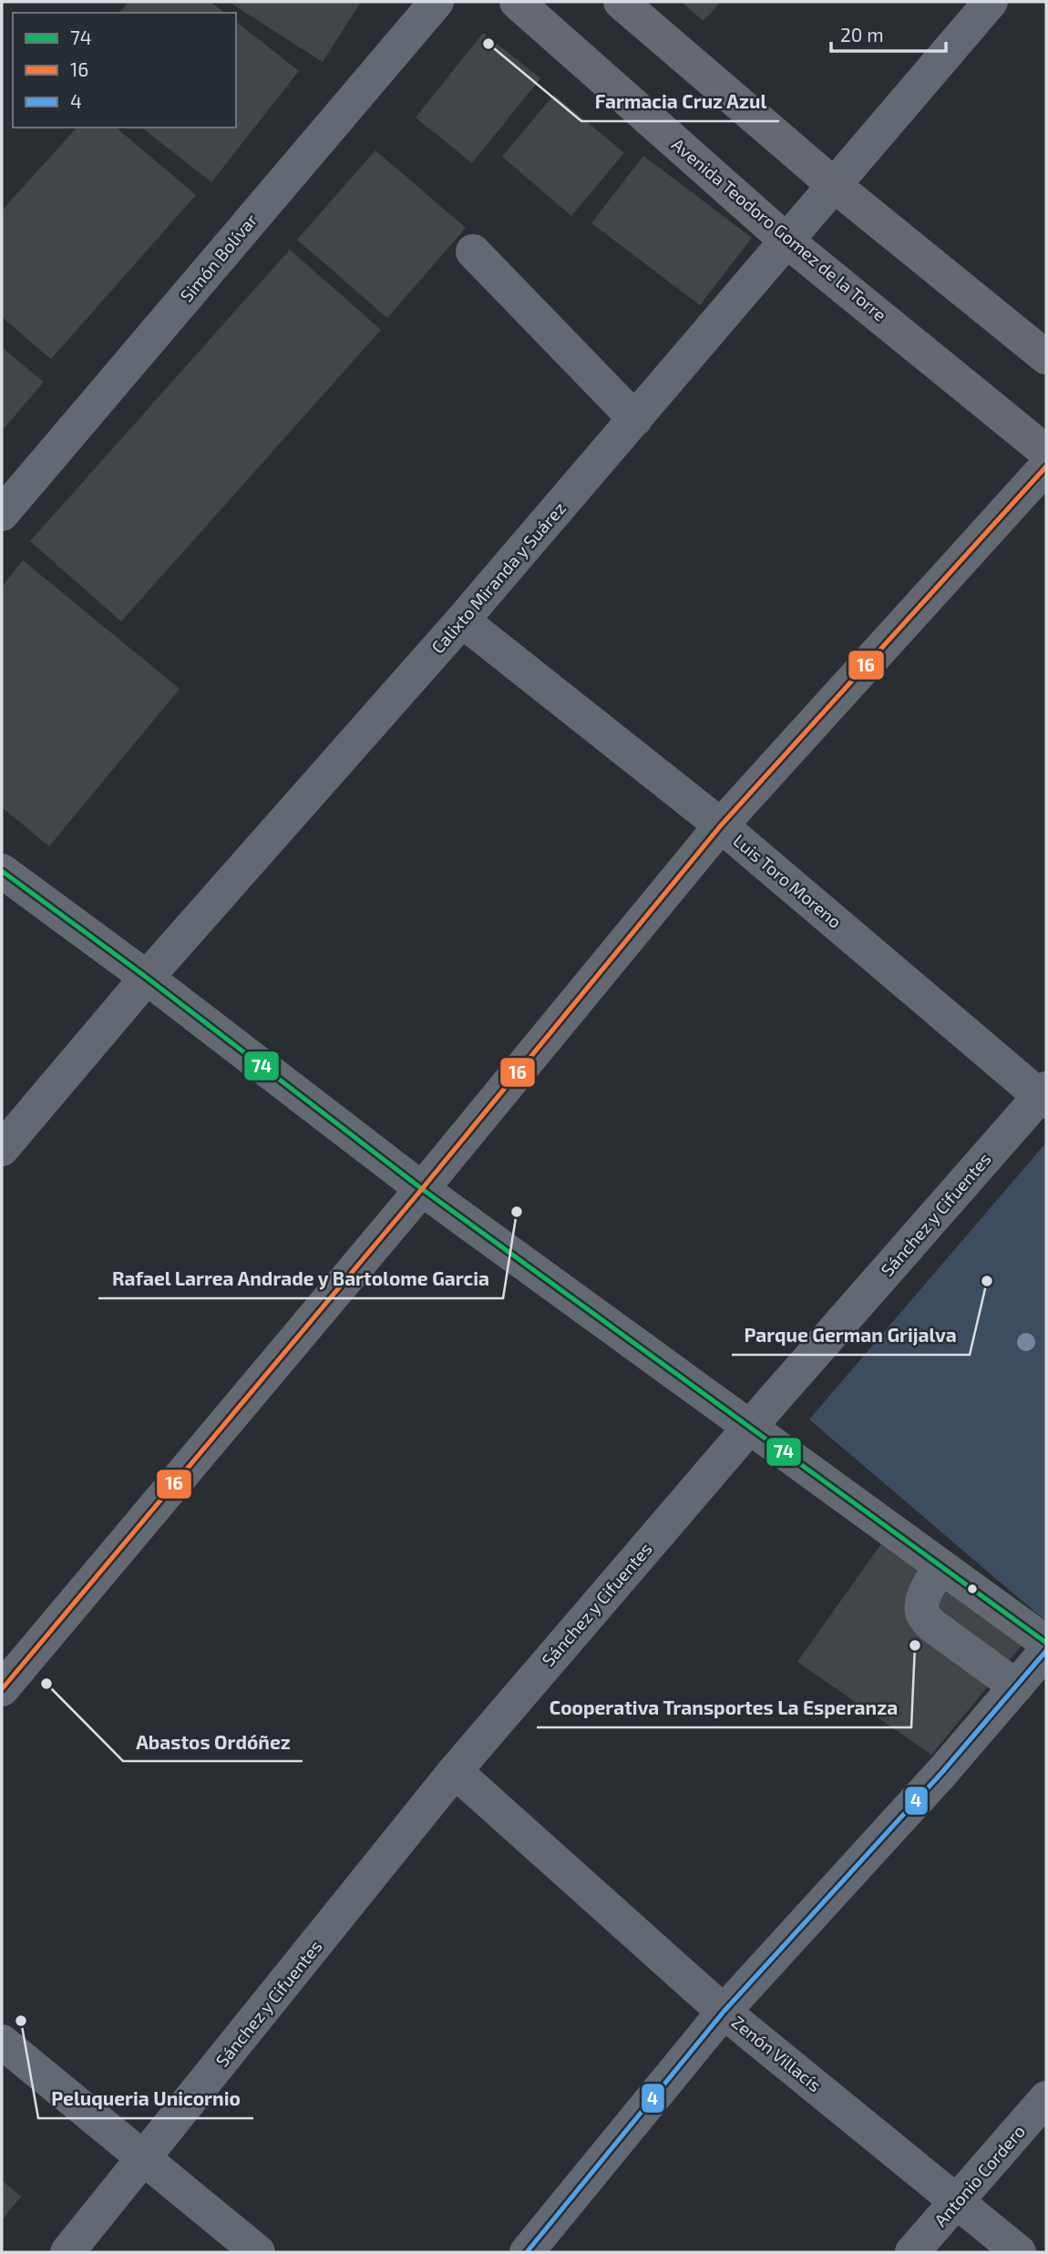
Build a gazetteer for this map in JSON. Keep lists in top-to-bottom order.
{
  "streets": {
    "main road": ["Avenida Teodoro Gomez de la Torre"],
    "street": [
      "Simón Bolívar",
      "Calixto Miranda y Suárez",
      "Luis Toro Moreno",
      "Sánchez y Cifuentes",
      "Zenón Villacís",
      "Antonio Cordero"
    ]
  },
  "crossings": [
    ["Avenida Teodoro Gomez de la Torre", "Calixto Miranda y Suárez"],
    ["Calixto Miranda y Suárez", "Luis Toro Moreno"],
    ["Luis Toro Moreno", "Sánchez y Cifuentes"],
    ["Sánchez y Cifuentes", "Zenón Villacís"],
    ["Zenón Villacís", "Antonio Cordero"]
  ],
  "places": [
    "Farmacia Cruz Azul",
    "Rafael Larrea Andrade y Bartolome Garcia",
    "Parque German Grijalva",
    "Cooperativa Transportes La Esperanza",
    "Abastos Ordóñez",
    "Peluqueria Unicornio"
  ],
  "lines": ["transit line 16", "transit line 74", "transit line 4"],
  "legend": ["74", "16", "4"],
  "scale_bar": "20 m"
}
